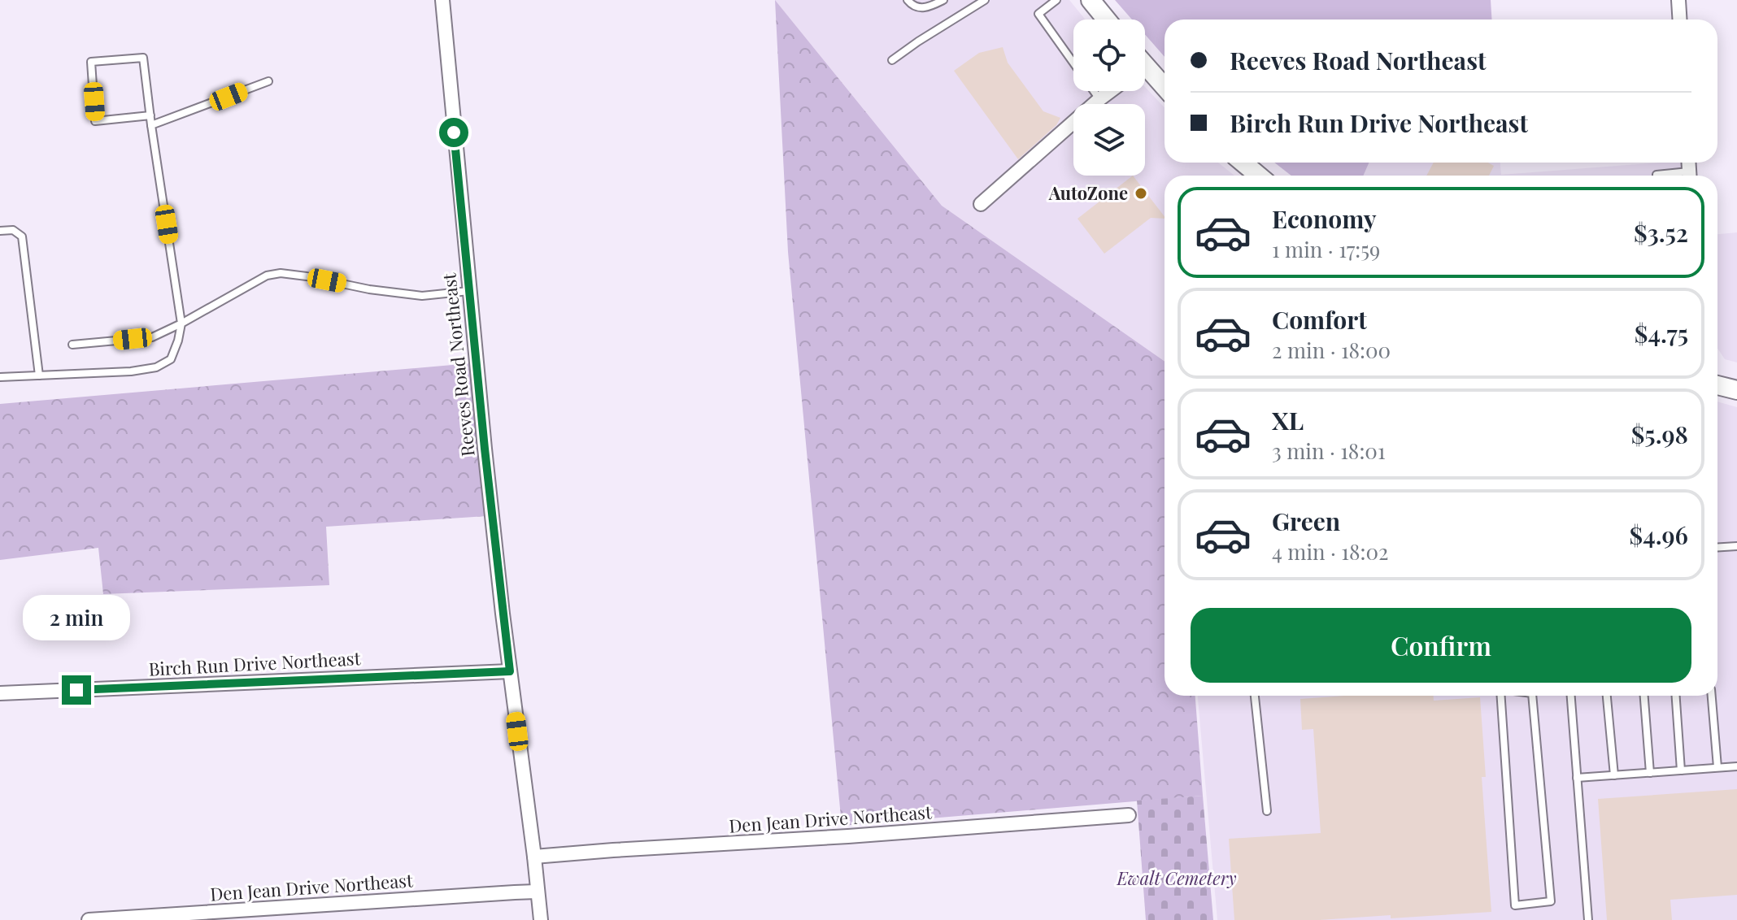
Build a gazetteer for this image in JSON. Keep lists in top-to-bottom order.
{
  "streets": {
    "street": ["Reeves Road Northeast", "Birch Run Drive Northeast", "Den Jean Drive Northeast"]
  },
  "crossings": [
    ["Reeves Road Northeast", "Birch Run Drive Northeast"],
    ["Reeves Road Northeast", "Den Jean Drive Northeast"]
  ],
  "parks": ["Ewalt Cemetery"],
  "places": ["AutoZone"],
  "page": {
    "banner": ["Reeves Road Northeast", "Birch Run Drive Northeast"],
    "list": [
      {
        "name": "Economy",
        "note": "1 min · 17:59",
        "value": "$3.52"
      },
      {
        "name": "Comfort",
        "note": "2 min · 18:00",
        "value": "$4.75"
      },
      {
        "name": "XL",
        "note": "3 min · 18:01",
        "value": "$5.98"
      },
      {
        "name": "Green",
        "note": "4 min · 18:02",
        "value": "$4.96"
      }
    ],
    "bubble": "2 min",
    "buttons": "Confirm"
  }
}
